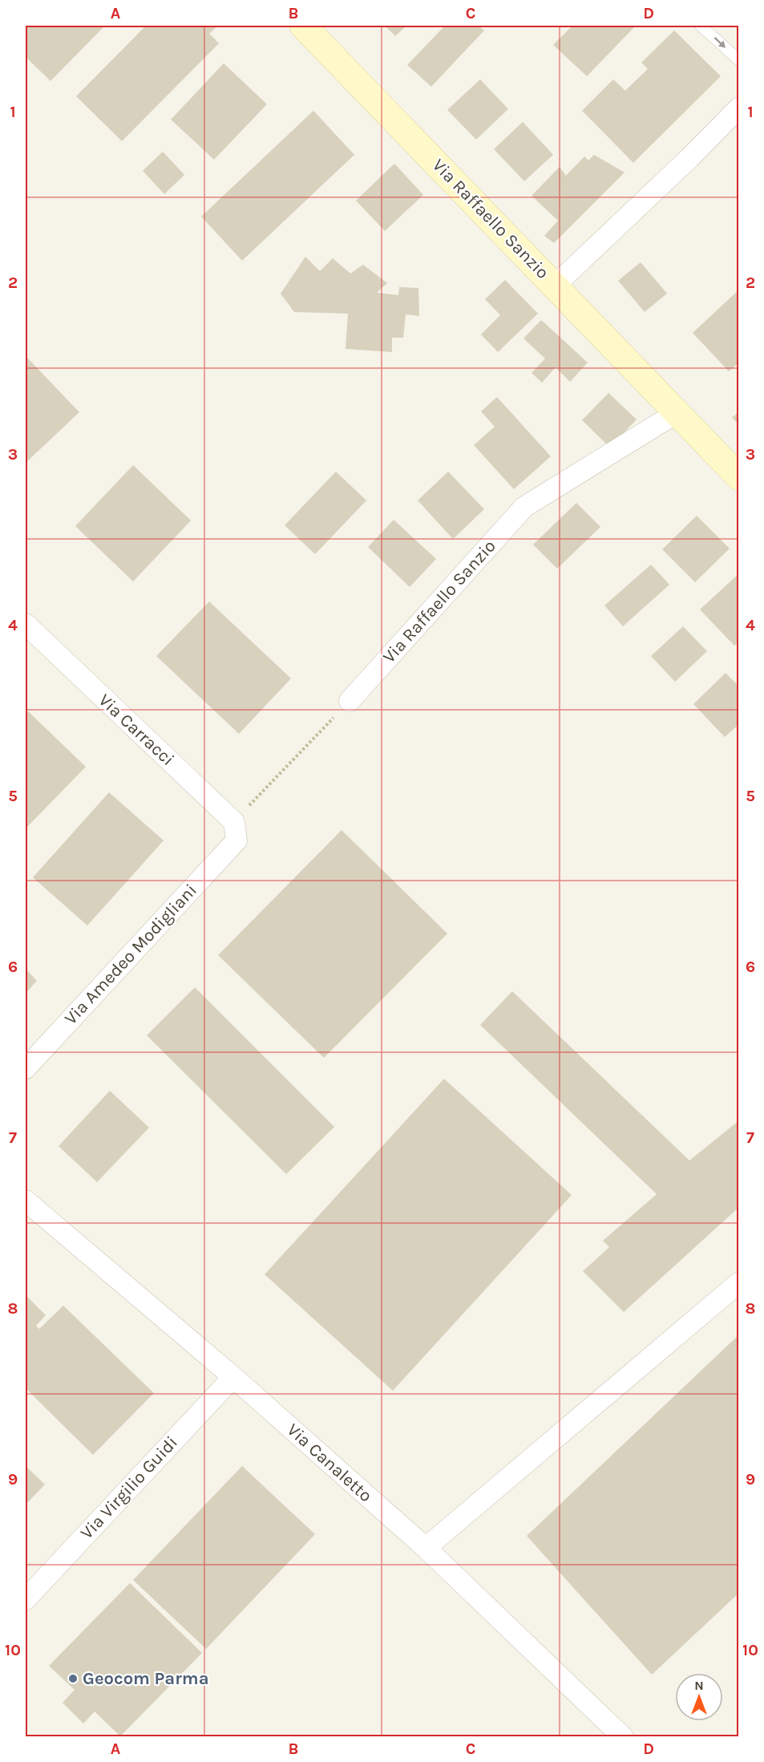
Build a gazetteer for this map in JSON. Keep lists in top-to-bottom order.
{
  "streets": {
    "main road": ["Via Raffaello Sanzio"],
    "street": [
      "Via Carracci",
      "Via Amedeo Modigliani",
      "Via Canaletto",
      "Via Virgilio Guidi"
    ]
  },
  "crossings": [
    ["Via Carracci", "Via Amedeo Modigliani"],
    ["Via Canaletto", "Via Virgilio Guidi"]
  ],
  "places": ["Geocom Parma"],
  "north": "top",
  "grid": {
    "columns": [
      "A",
      "B",
      "C",
      "D"
    ],
    "rows": [
      "1",
      "2",
      "3",
      "4",
      "5",
      "6",
      "7",
      "8",
      "9",
      "10"
    ]
  }
}
